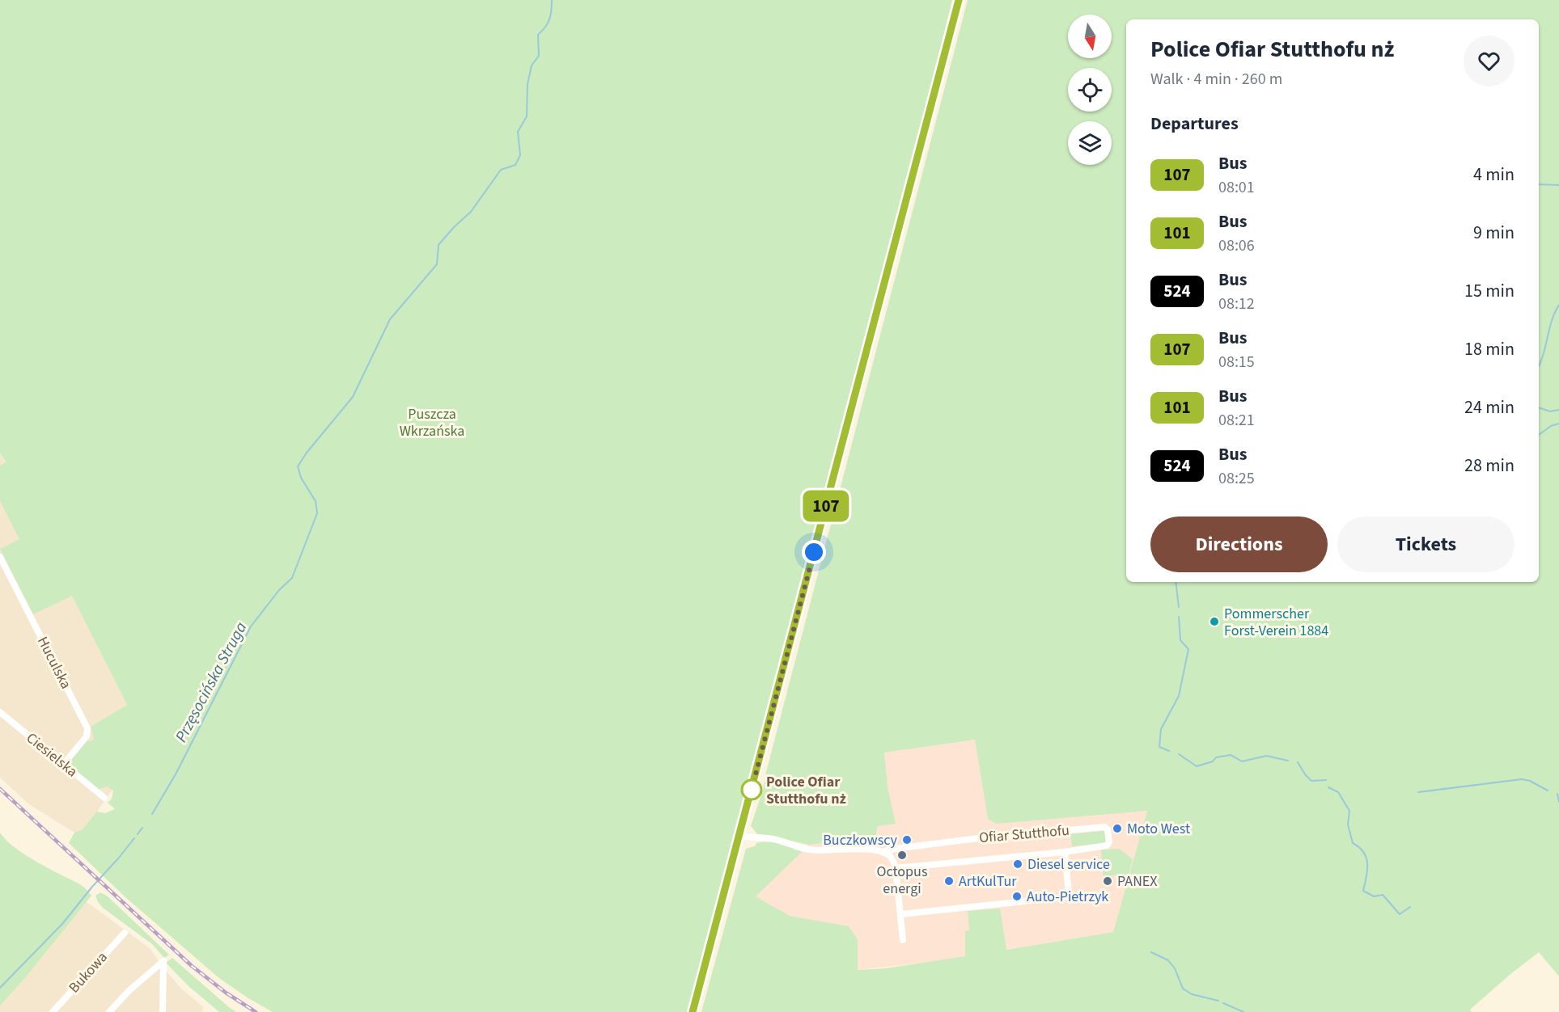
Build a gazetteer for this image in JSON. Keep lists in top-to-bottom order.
{
  "streets": {
    "street": [
      "Huculska",
      "Ciesielska",
      "Ofiar Stutthofu",
      "Bukowa"
    ]
  },
  "crossings": [
    ["Huculska", "Ciesielska"]
  ],
  "water": ["Przęsocińska Struga"],
  "parks": ["Puszcza Wkrzańska"],
  "places": [
    "Pommerscher Forst-Verein 1884",
    "Police Ofiar Stutthofu nż",
    "Moto West",
    "Buczkowscy",
    "Octopus energi",
    "Diesel service",
    "ArtKulTur",
    "PANEX",
    "Auto-Pietrzyk"
  ],
  "lines": ["bus line 107"],
  "north": "bottom",
  "page": {
    "on_map": "107",
    "heading": [
      ["Police Ofiar Stutthofu nż", "Walk · 4 min · 260 m"],
      "Departures"
    ],
    "list": [
      {
        "mark": "107",
        "name": "Bus",
        "note": "08:01",
        "value": "4 min"
      },
      {
        "mark": "101",
        "name": "Bus",
        "note": "08:06",
        "value": "9 min"
      },
      {
        "mark": "524",
        "name": "Bus",
        "note": "08:12",
        "value": "15 min"
      },
      {
        "mark": "107",
        "name": "Bus",
        "note": "08:15",
        "value": "18 min"
      },
      {
        "mark": "101",
        "name": "Bus",
        "note": "08:21",
        "value": "24 min"
      },
      {
        "mark": "524",
        "name": "Bus",
        "note": "08:25",
        "value": "28 min"
      }
    ],
    "buttons": ["Directions", "Tickets"]
  }
}
